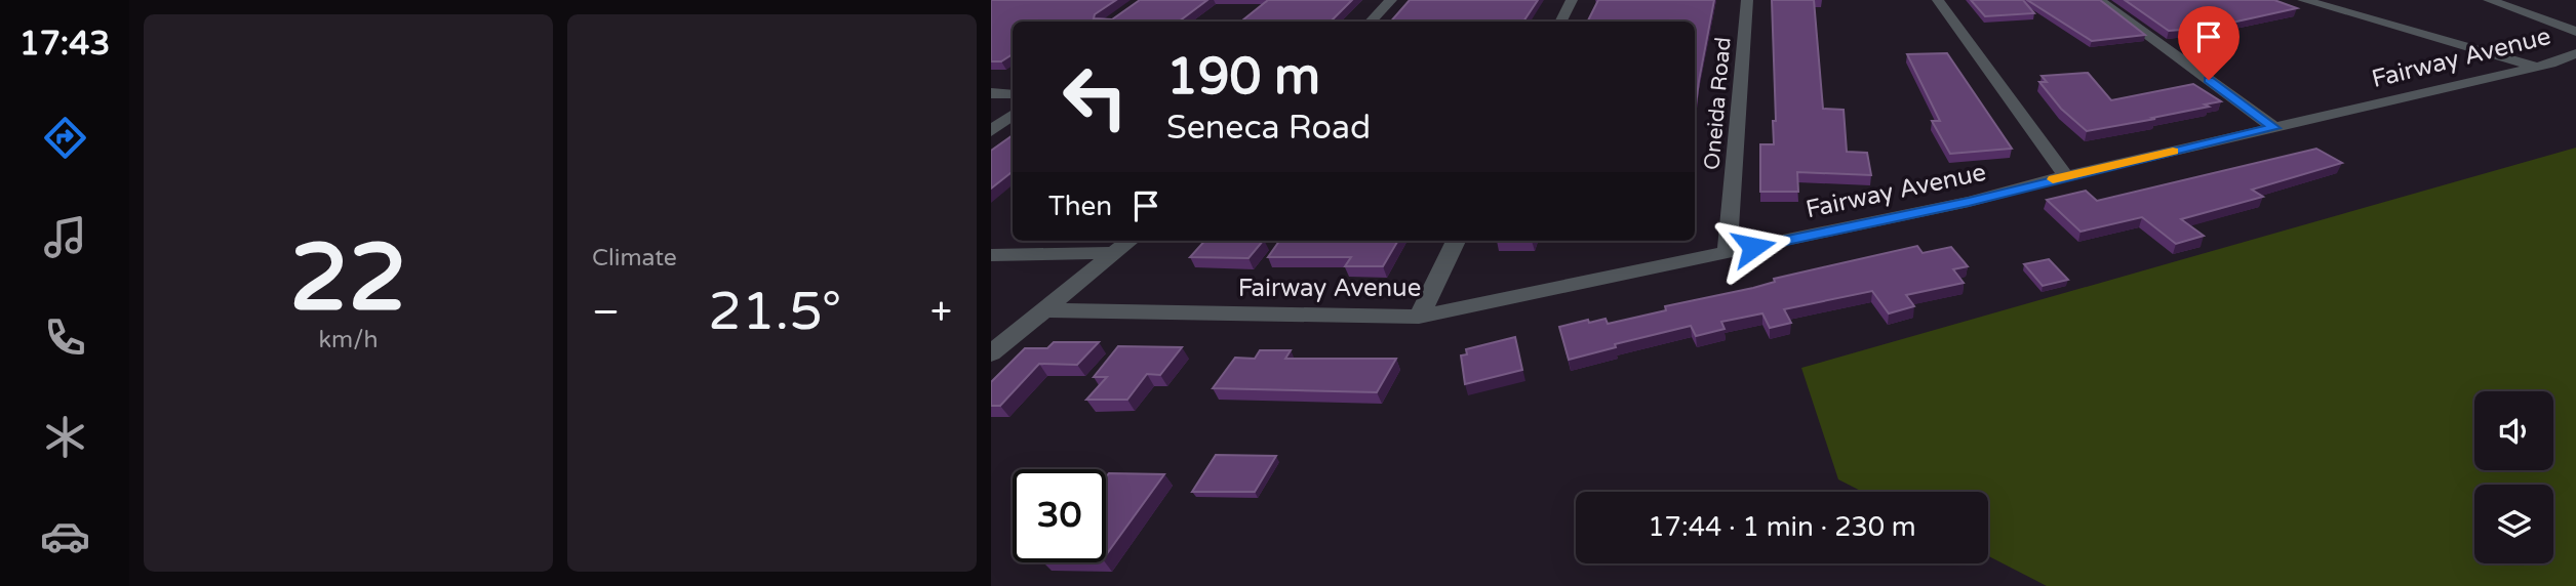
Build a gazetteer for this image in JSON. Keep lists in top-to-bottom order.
{
  "streets": {
    "street": ["Fairway Avenue", "Oneida Road"]
  },
  "crossings": [
    ["Fairway Avenue", "Oneida Road"]
  ],
  "page": {
    "tabs": "17:43",
    "tile": [
      ["22", "km/h"],
      "Climate"
    ],
    "turn": ["190 m", "Seneca Road"],
    "then": "Then",
    "heat": ["−", "21.5°", "+"],
    "limit": "30",
    "trip": "17:44 · 1 min · 230 m"
  }
}
